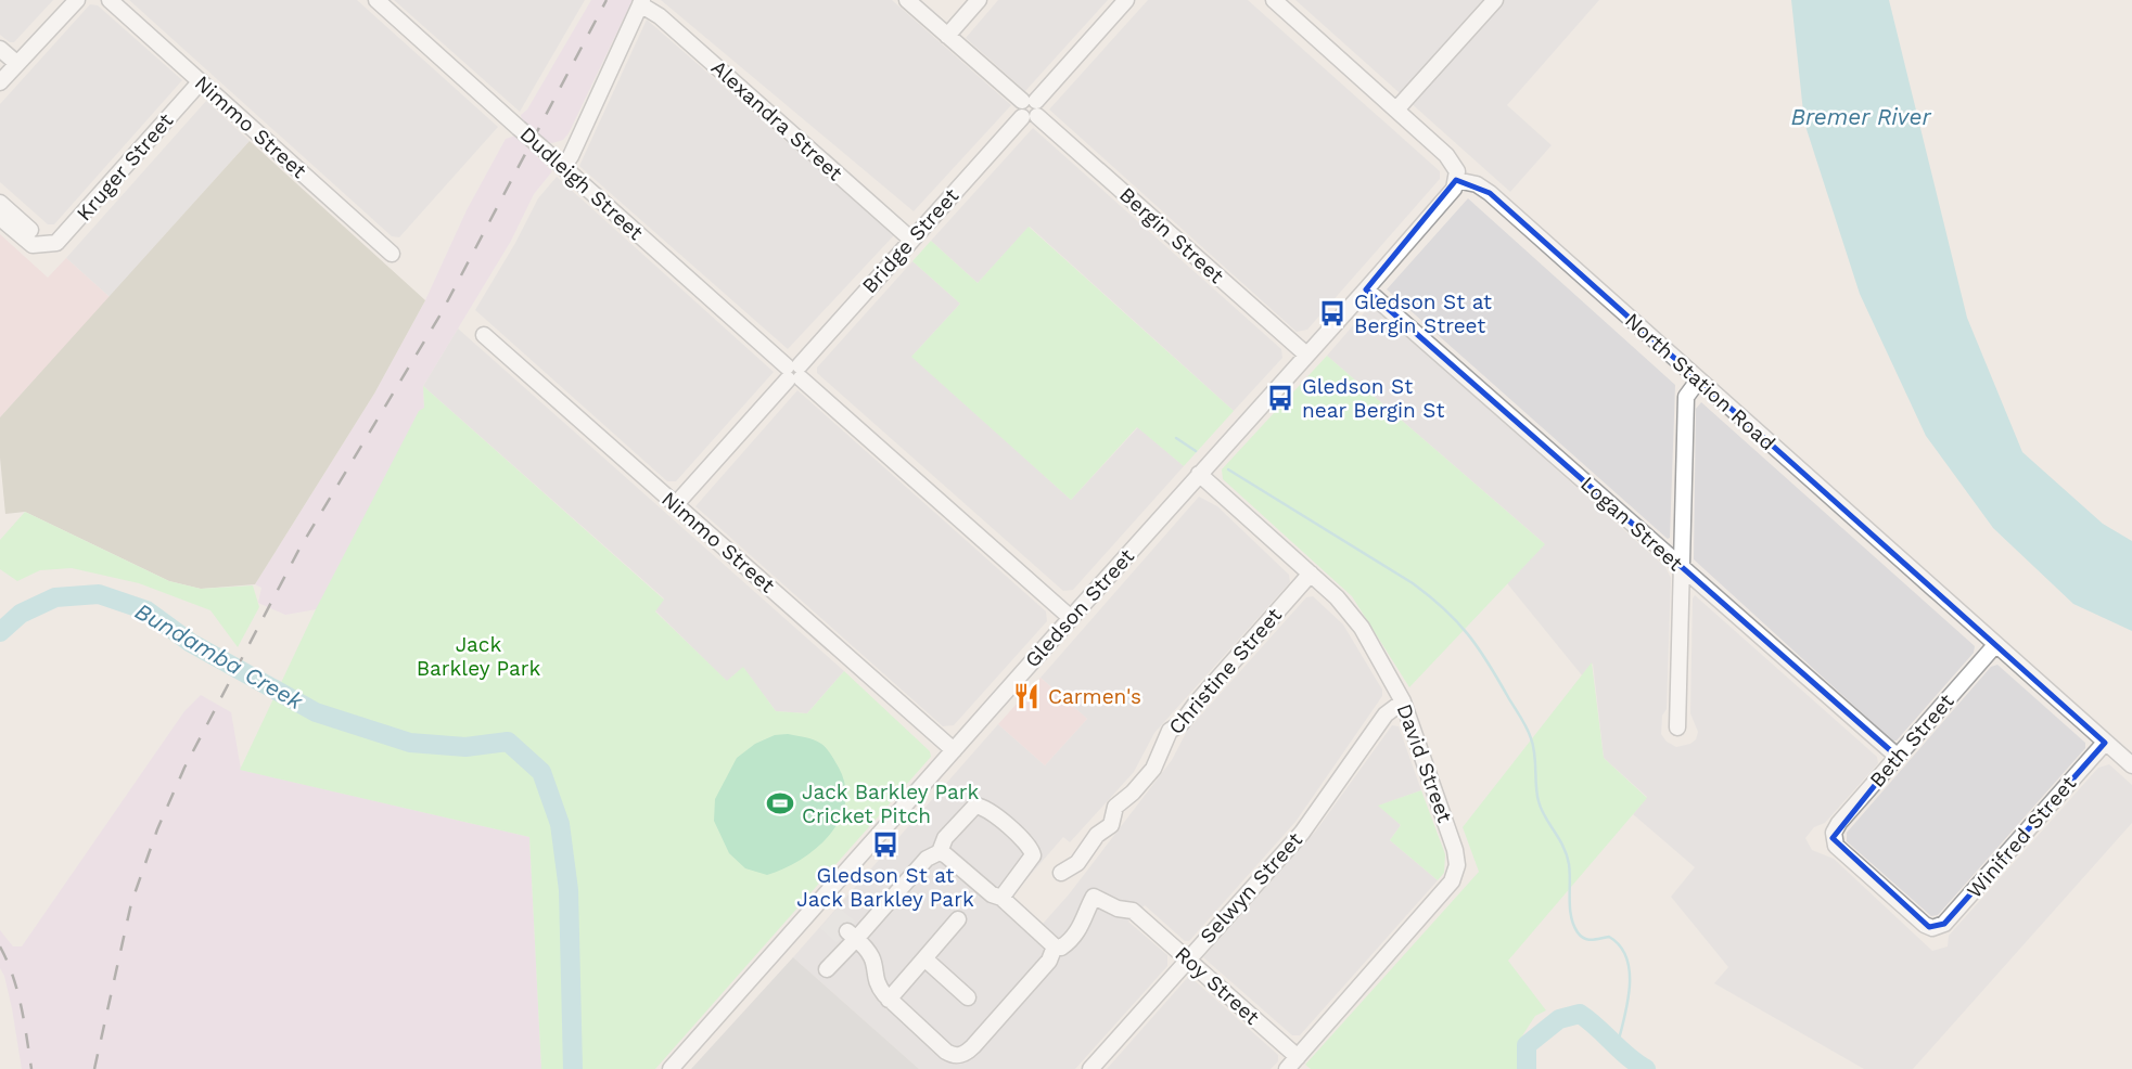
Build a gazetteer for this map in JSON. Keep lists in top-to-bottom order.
{
  "streets": {
    "street": [
      "Alexandra Street",
      "Nimmo Street",
      "Kruger Street",
      "Dudleigh Street",
      "Bergin Street",
      "Bridge Street",
      "North Station Road",
      "Logan Street",
      "Gledson Street",
      "Christine Street",
      "Beth Street",
      "David Street",
      "Winifred Street",
      "Selwyn Street",
      "Roy Street"
    ]
  },
  "crossings": [
    ["Alexandra Street", "Bridge Street"],
    ["Nimmo Street", "Kruger Street"],
    ["Nimmo Street", "Bridge Street"],
    ["Nimmo Street", "Gledson Street"],
    ["Dudleigh Street", "Bridge Street"],
    ["Dudleigh Street", "Gledson Street"],
    ["Bergin Street", "Bridge Street"],
    ["Bergin Street", "Gledson Street"],
    ["North Station Road", "Gledson Street"],
    ["North Station Road", "Beth Street"],
    ["North Station Road", "Winifred Street"],
    ["Logan Street", "Gledson Street"],
    ["Logan Street", "Beth Street"],
    ["Gledson Street", "David Street"],
    ["Christine Street", "David Street"],
    ["Beth Street", "Winifred Street"],
    ["David Street", "Selwyn Street"],
    ["David Street", "Roy Street"],
    ["Selwyn Street", "Roy Street"]
  ],
  "water": ["Bremer River", "Bundamba Creek"],
  "parks": ["Jack Barkley Park"],
  "places": {
    "bus stop": ["Gledson St at Bergin Street", "Gledson St near Bergin St", "Gledson St at Jack Barkley Park"],
    "restaurant": ["Carmen's"],
    "sports": ["Jack Barkley Park Cricket Pitch"]
  }
}
